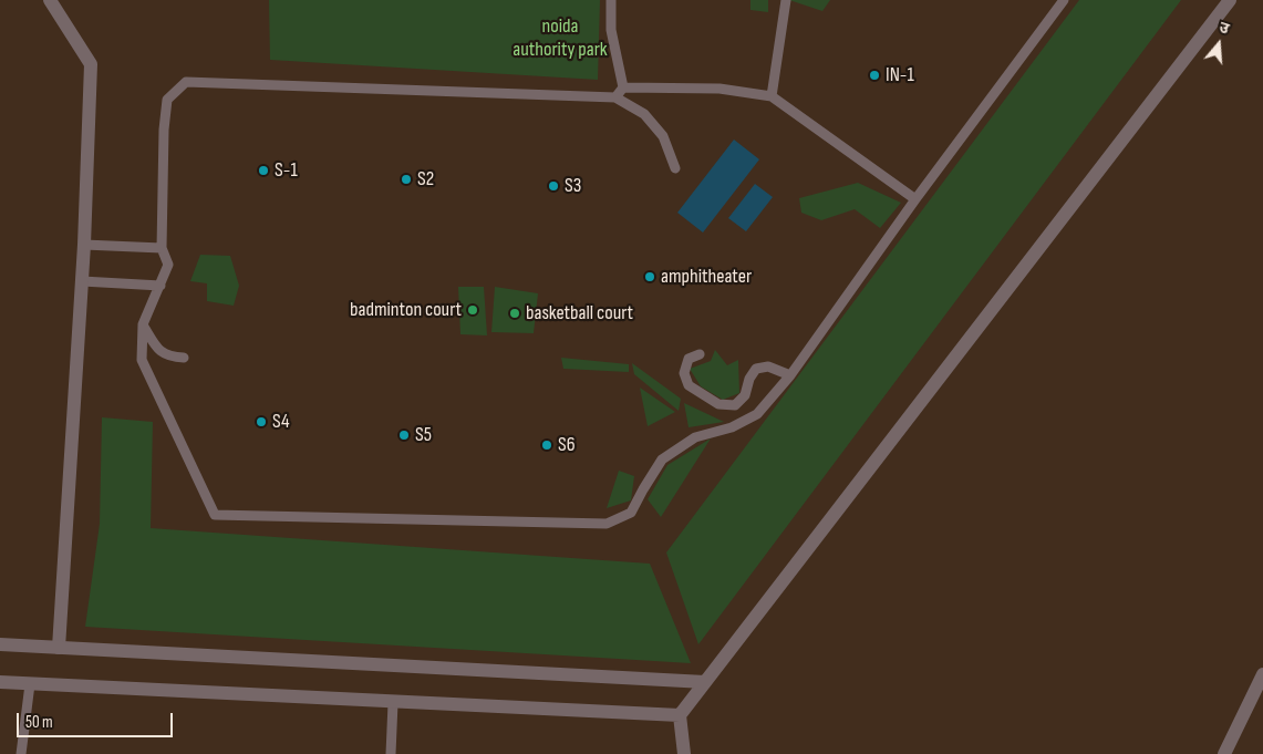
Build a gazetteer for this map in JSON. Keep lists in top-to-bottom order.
{
  "parks": ["noida authority park"],
  "places": [
    "IN-1",
    "S-1",
    "S2",
    "S3",
    "amphitheater",
    "badminton court",
    "basketball court",
    "S4",
    "S5",
    "S6"
  ],
  "scale_bar": "50 m",
  "north": "top"
}
